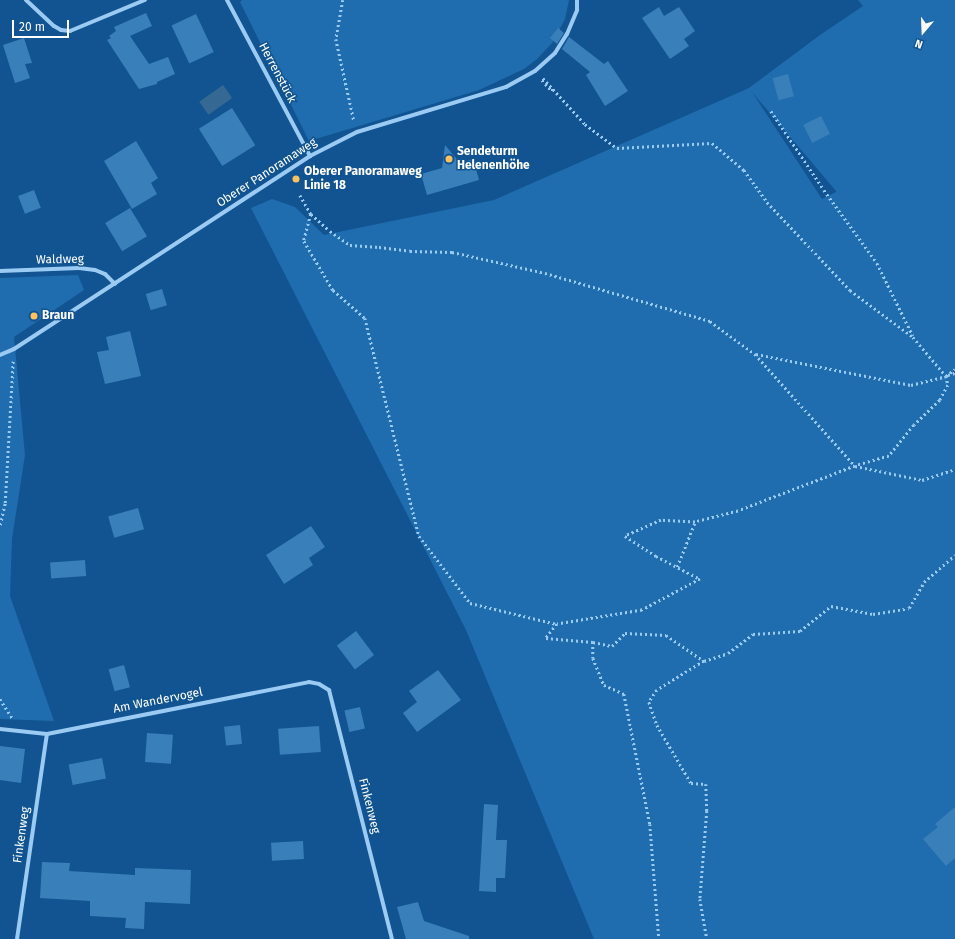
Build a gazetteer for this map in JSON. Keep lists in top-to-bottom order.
{
  "streets": {
    "street": [
      "Herrenstück",
      "Oberer Panoramaweg",
      "Waldweg",
      "Am Wandervogel",
      "Finkenweg"
    ]
  },
  "crossings": [
    ["Herrenstück", "Oberer Panoramaweg"],
    ["Oberer Panoramaweg", "Waldweg"],
    ["Am Wandervogel", "Finkenweg"]
  ],
  "places": ["Sendeturm Helenenhöhe", "Oberer Panoramaweg Linie 18", "Braun"],
  "scale_bar": "20 m",
  "north": "bottom"
}
